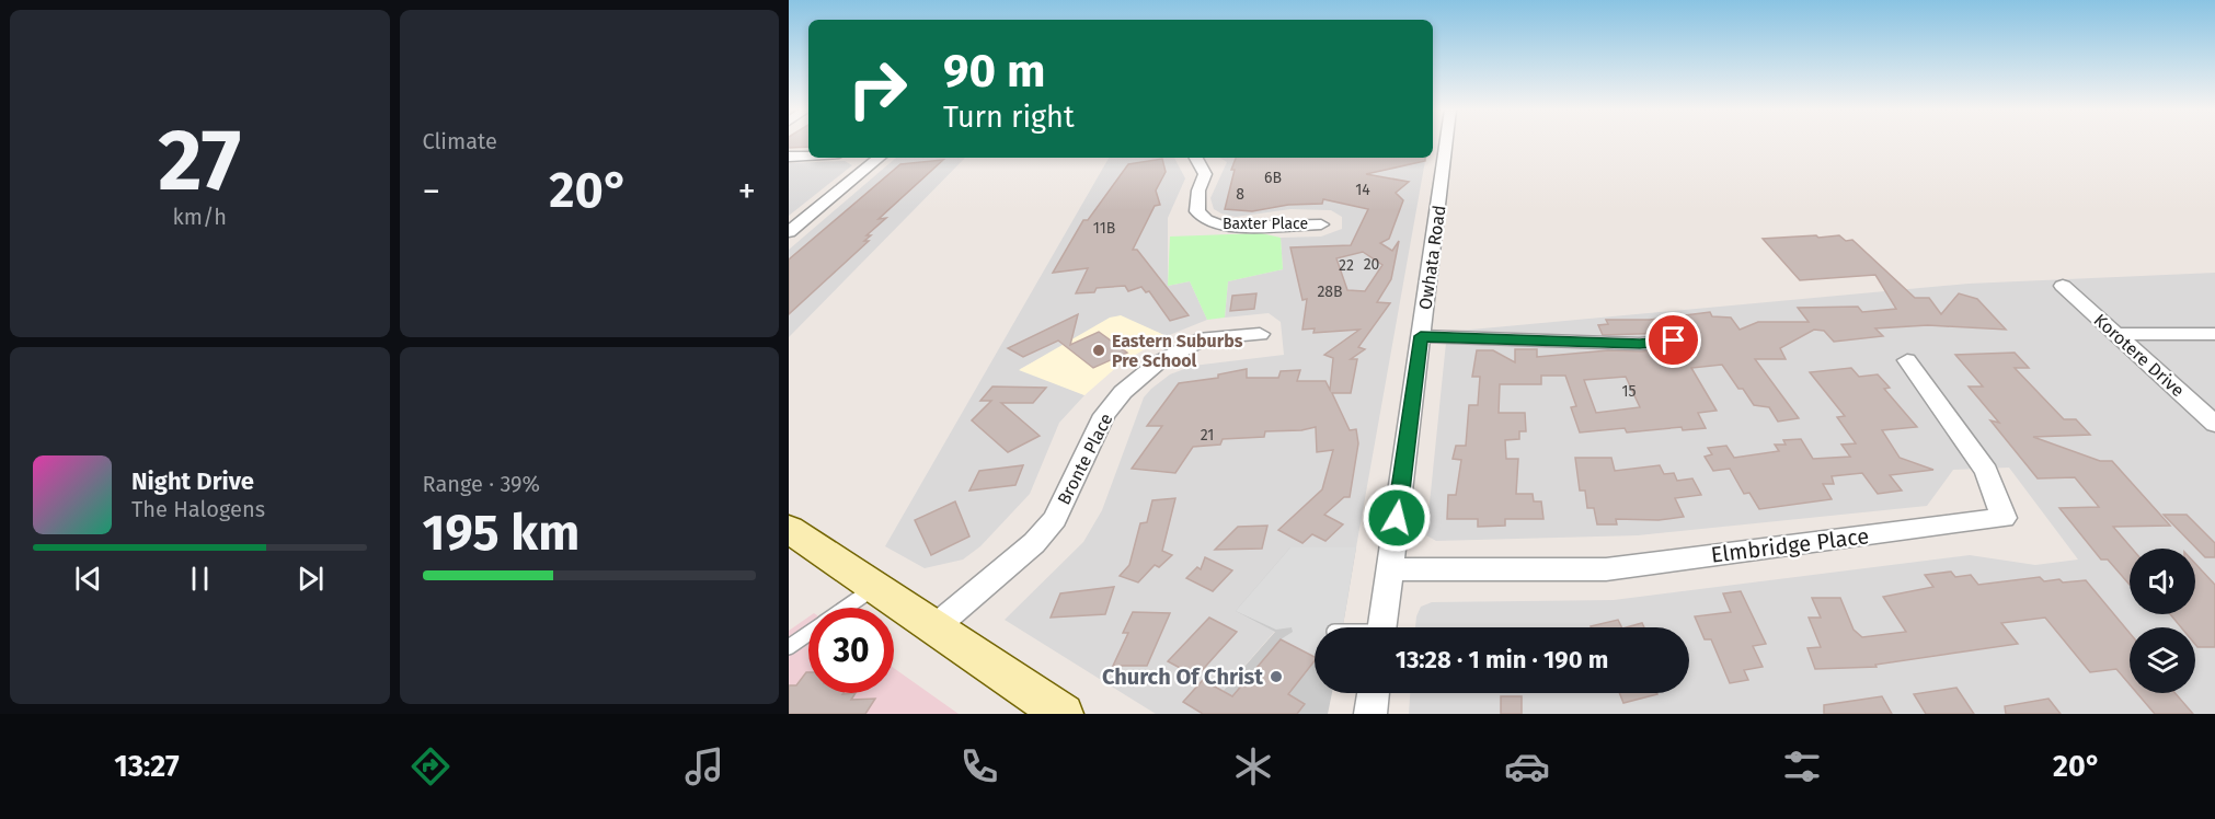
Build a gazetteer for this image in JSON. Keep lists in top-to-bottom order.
{
  "streets": {
    "street": [
      "Baxter Place",
      "Owhata Road",
      "Korotere Drive",
      "Bronte Place",
      "Elmbridge Place"
    ]
  },
  "crossings": [
    ["Owhata Road", "Elmbridge Place"]
  ],
  "places": ["Eastern Suburbs Pre School", "Church Of Christ"],
  "house_numbers": [
    "6B",
    "14",
    "8",
    "11B",
    "20",
    "22",
    "28B",
    "15",
    "21"
  ],
  "page": {
    "tile": [
      ["27", "km/h"],
      "Climate",
      ["Range · 39%", "195 km"]
    ],
    "turn": ["90 m", "Turn right"],
    "heat": ["−", "20°", "+"],
    "song": ["Night Drive", "The Halogens"],
    "limit": "30",
    "trip": "13:28 · 1 min · 190 m",
    "tabs": ["13:27", "20°"]
  }
}
